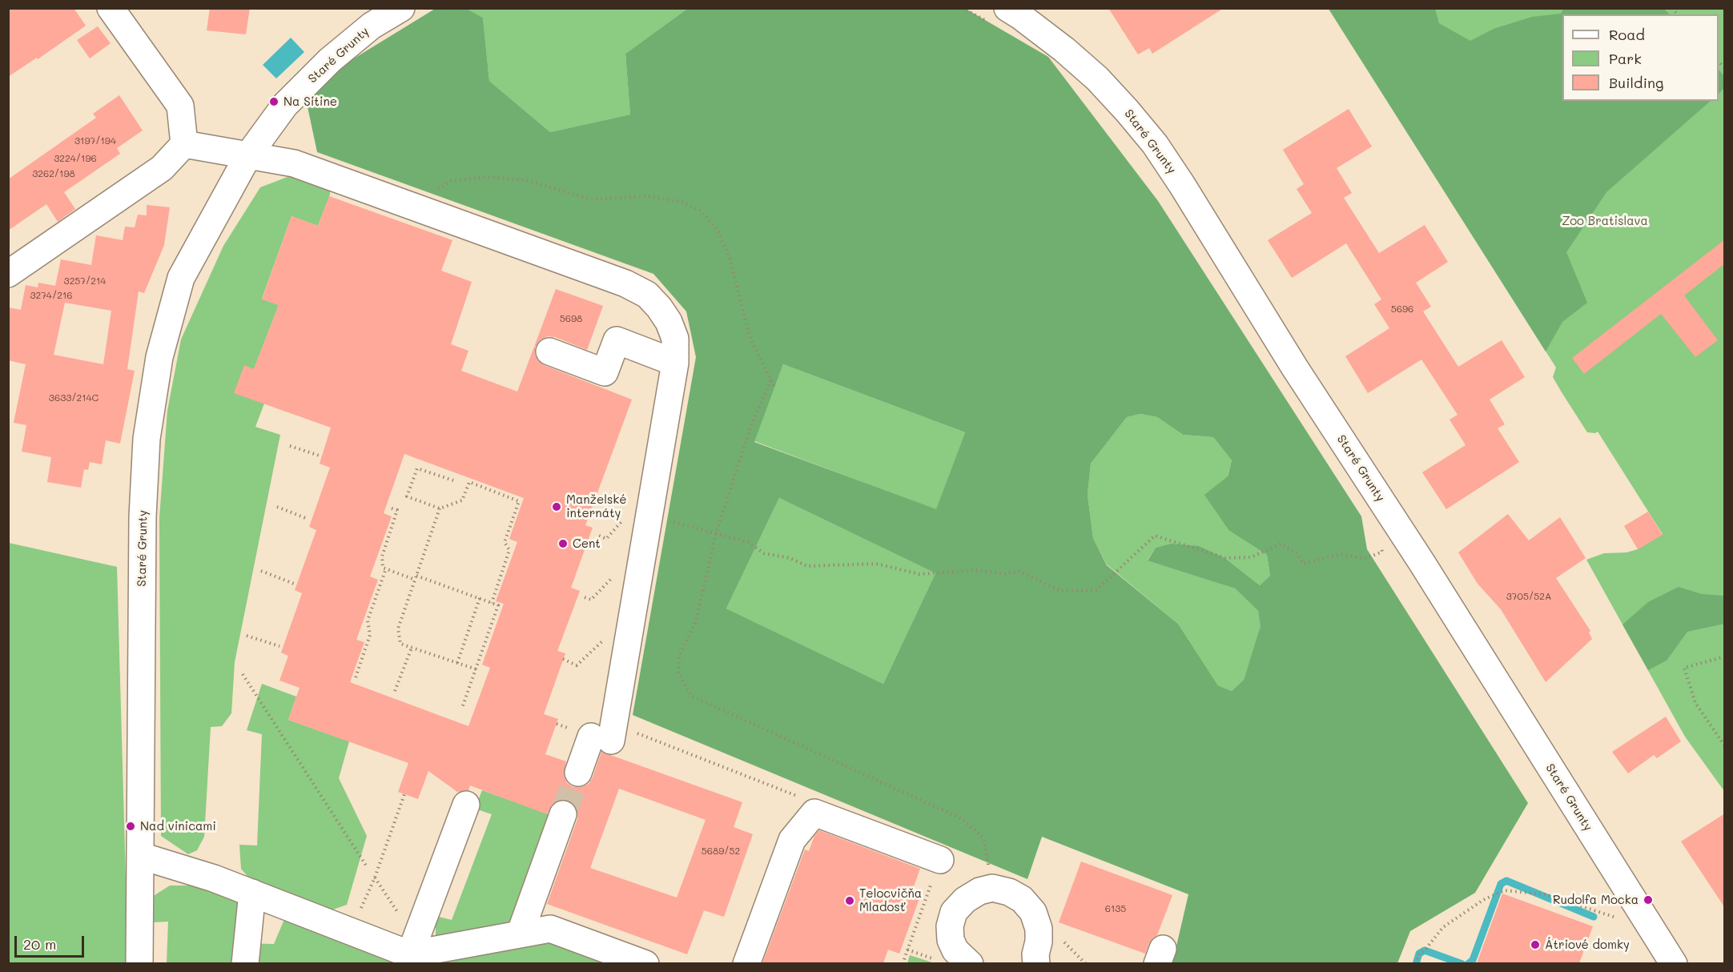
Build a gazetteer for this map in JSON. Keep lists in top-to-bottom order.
{
  "streets": {
    "street": ["Staré Grunty"]
  },
  "parks": ["Zoo Bratislava"],
  "places": [
    "Na Sitine",
    "Manželské internáty",
    "Cent",
    "Nad vinicami",
    "Rudolfa Mocka",
    "Telocvičňa Mladosť",
    "Átriové domky"
  ],
  "house_numbers": [
    "3197/194",
    "3224/196",
    "3262/198",
    "3257/214",
    "3274/216",
    "5696",
    "5698",
    "3633/214C",
    "3705/52A",
    "5689/52",
    "6135"
  ],
  "legend": ["Road", "Park", "Building"],
  "scale_bar": "20 m"
}
